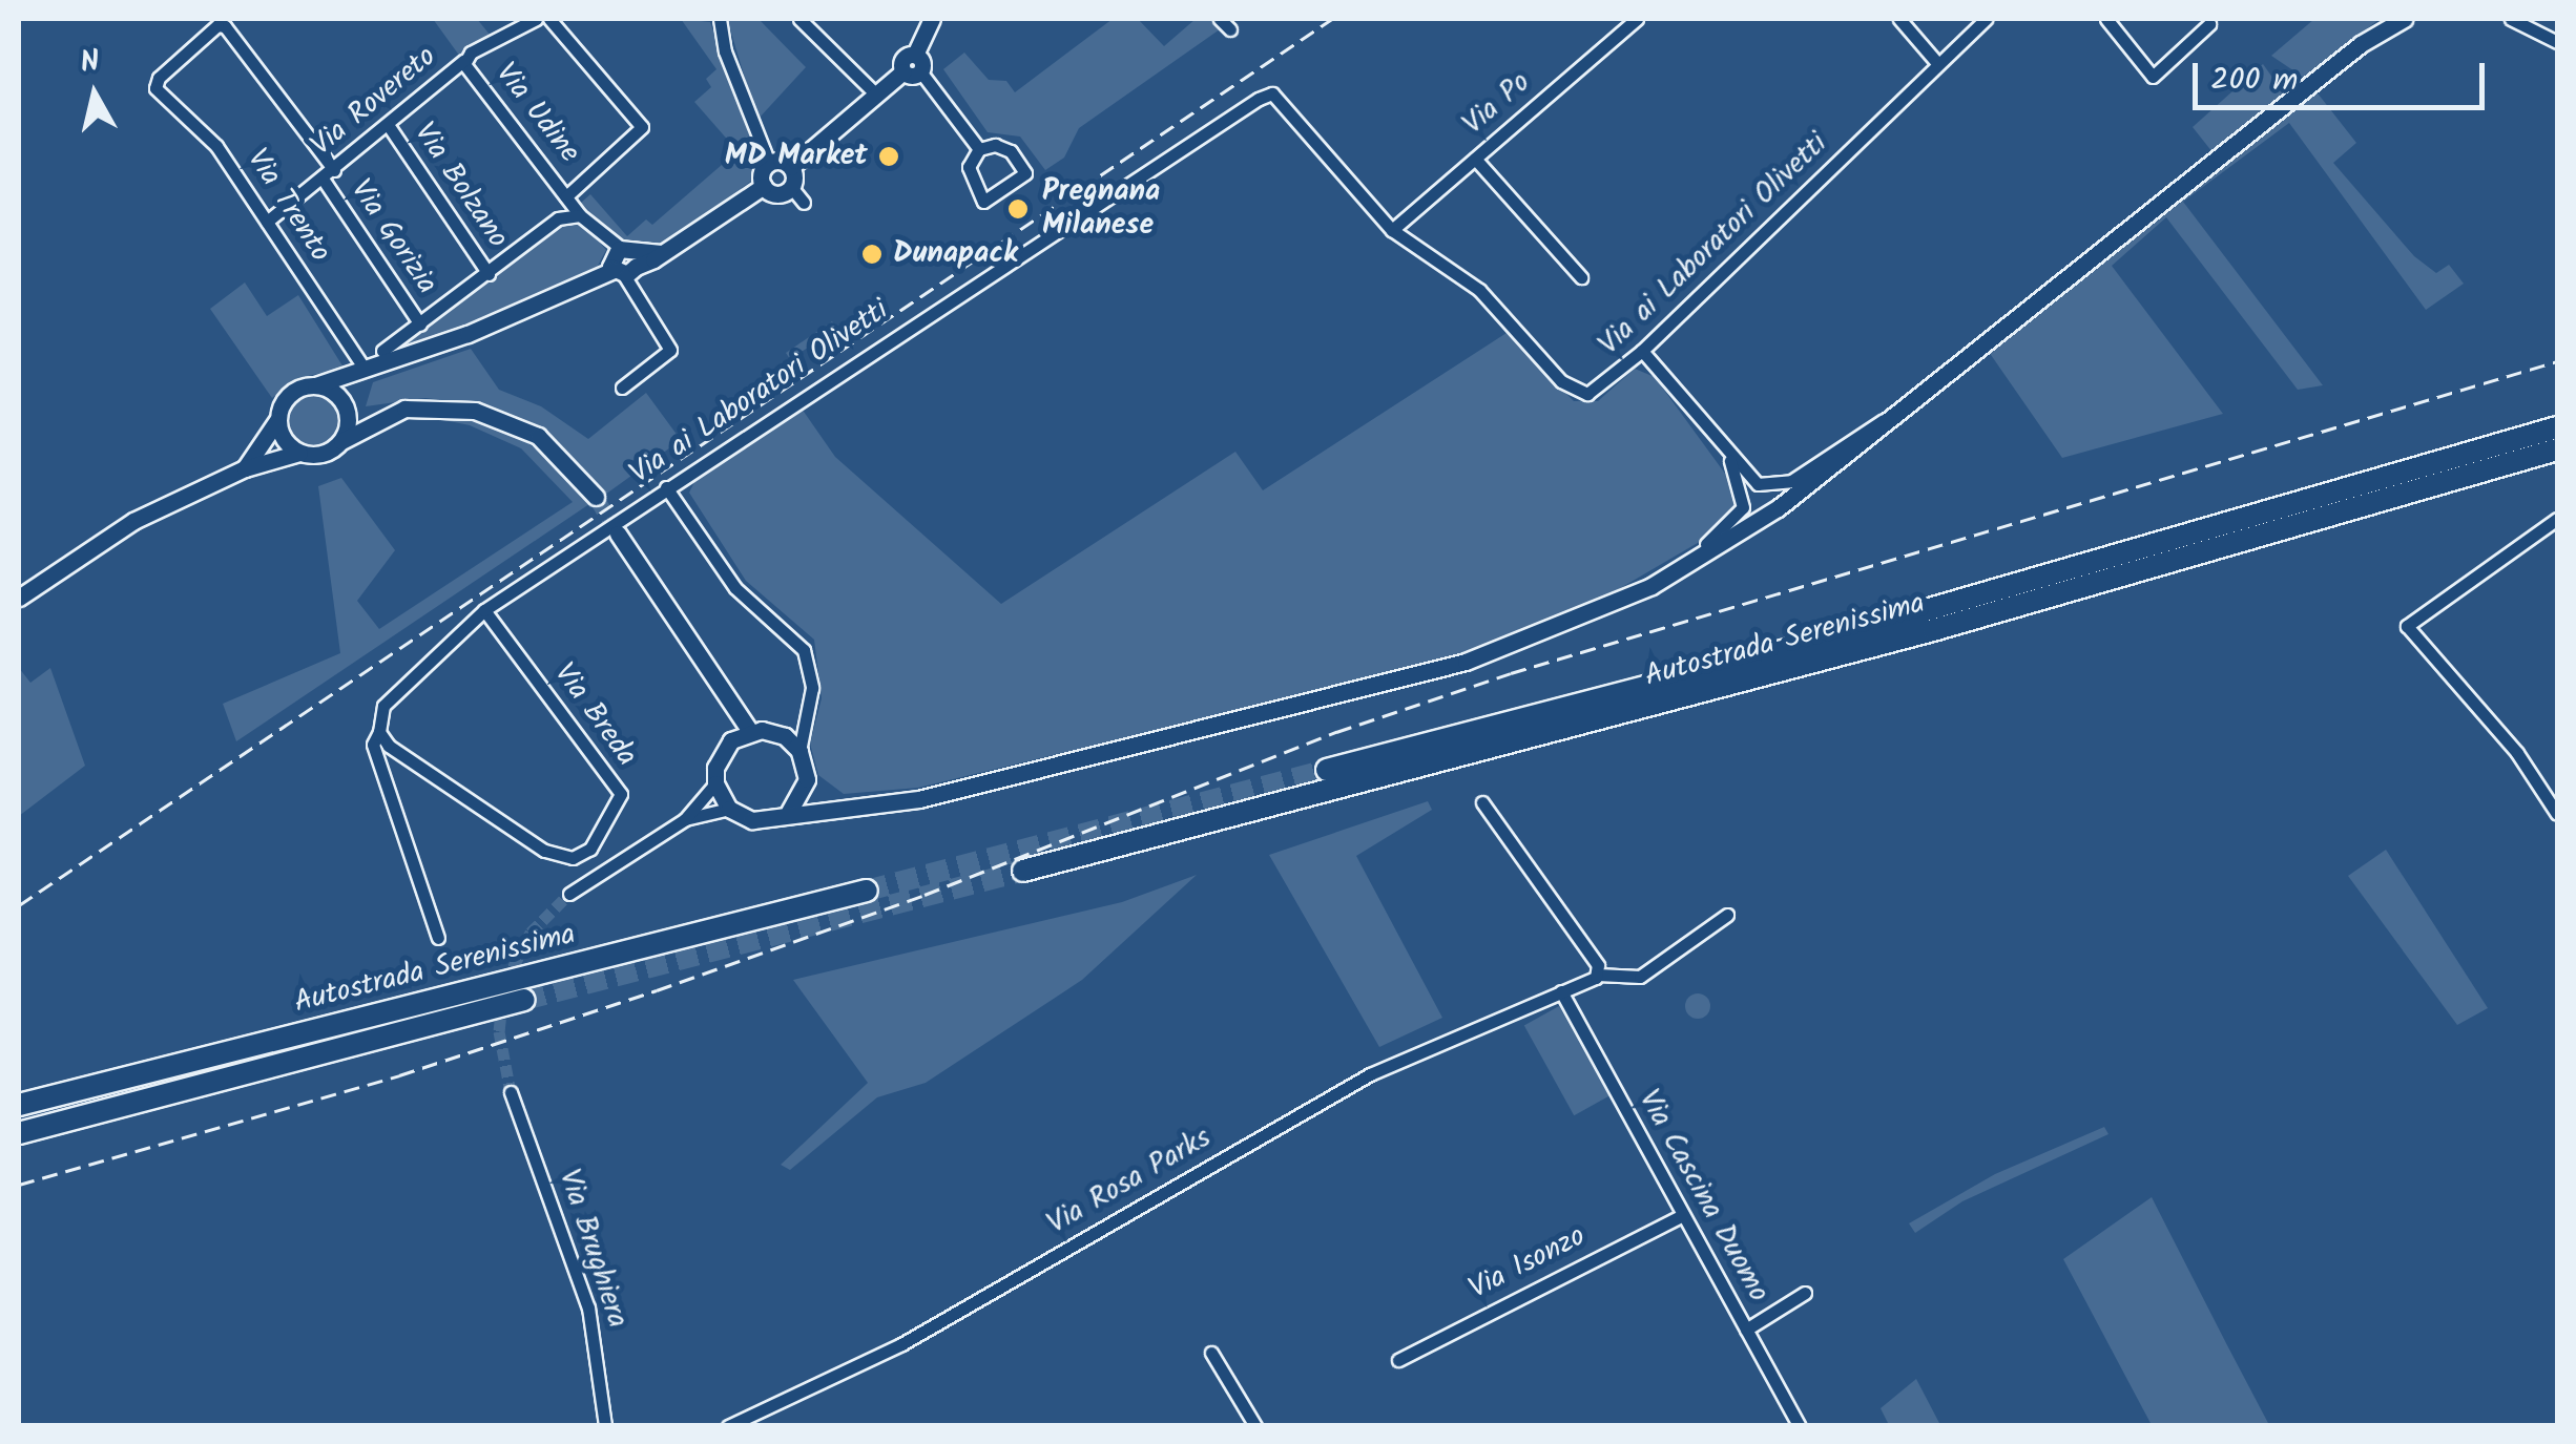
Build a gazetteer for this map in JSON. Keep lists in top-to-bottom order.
{
  "streets": {
    "highway": ["Autostrada Serenissima"],
    "street": [
      "Via Rovereto",
      "Via Po",
      "Via Udine",
      "Via Bolzano",
      "Via Trento",
      "Via Gorizia",
      "Via ai Laboratori Olivetti",
      "Via Breda",
      "Via Rosa Parks",
      "Via Cascina Duomo",
      "Via Brughiera",
      "Via Isonzo"
    ]
  },
  "crossings": [
    ["Via Rovereto", "Via Udine"],
    ["Via Rovereto", "Via Bolzano"],
    ["Via Rovereto", "Via Trento"],
    ["Via Rovereto", "Via Gorizia"],
    ["Via Po", "Via ai Laboratori Olivetti"],
    ["Via Trento", "Via Gorizia"],
    ["Via ai Laboratori Olivetti", "Via Breda"],
    ["Via Rosa Parks", "Via Cascina Duomo"],
    ["Via Cascina Duomo", "Via Isonzo"]
  ],
  "places": ["MD Market", "Pregnana Milanese", "Dunapack"],
  "scale_bar": "200 m",
  "north": "top"
}
